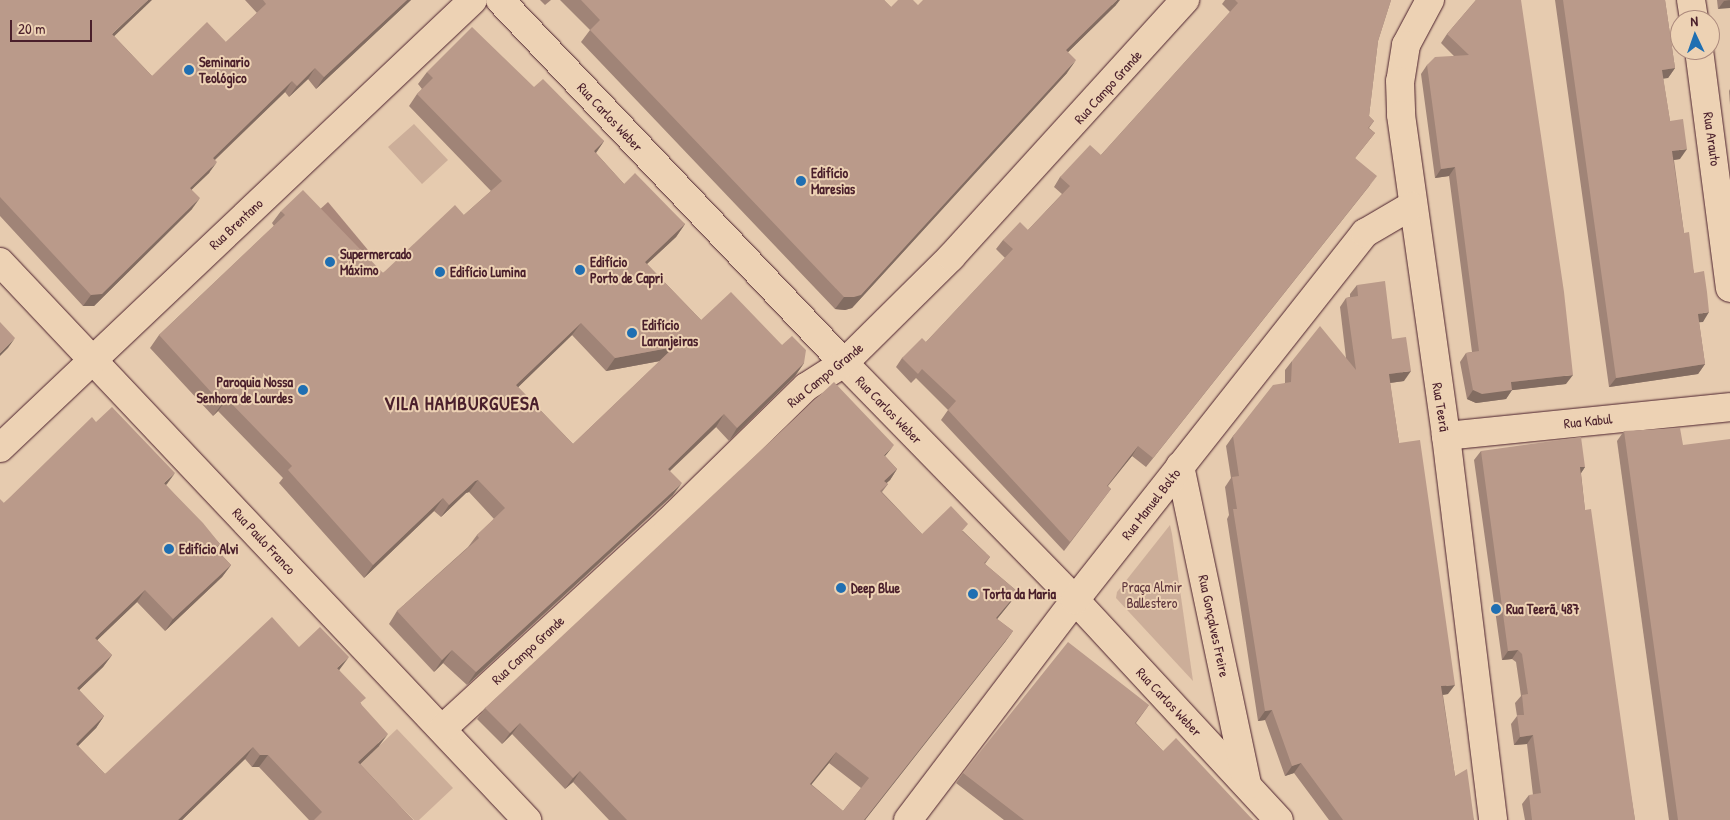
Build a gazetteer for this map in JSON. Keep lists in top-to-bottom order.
{
  "streets": {
    "street": [
      "Rua Campo Grande",
      "Rua Carlos Weber",
      "Rua Arauto",
      "Rua Brentano",
      "Rua Teerã",
      "Rua Kabul",
      "Rua Manuel Bolto",
      "Rua Paulo Franco",
      "Rua Gonçalves Freire"
    ]
  },
  "crossings": [
    ["Rua Campo Grande", "Rua Carlos Weber"],
    ["Rua Campo Grande", "Rua Paulo Franco"],
    ["Rua Carlos Weber", "Rua Manuel Bolto"],
    ["Rua Carlos Weber", "Rua Gonçalves Freire"],
    ["Rua Brentano", "Rua Paulo Franco"],
    ["Rua Teerã", "Rua Kabul"],
    ["Rua Teerã", "Rua Manuel Bolto"],
    ["Rua Manuel Bolto", "Rua Gonçalves Freire"]
  ],
  "districts": ["VILA HAMBURGUESA"],
  "parks": ["Praça Almir Ballestero"],
  "places": [
    "Seminario Teológico",
    "Edifício Maresias",
    "Supermercado Máximo",
    "Edifício Porto de Capri",
    "Edifício Lumina",
    "Edifício Laranjeiras",
    "Paroquia Nossa Senhora de Lourdes",
    "Edifício Alvi",
    "Deep Blue",
    "Torta da Maria",
    "Rua Teerã, 487"
  ],
  "scale_bar": "20 m",
  "north": "top"
}
